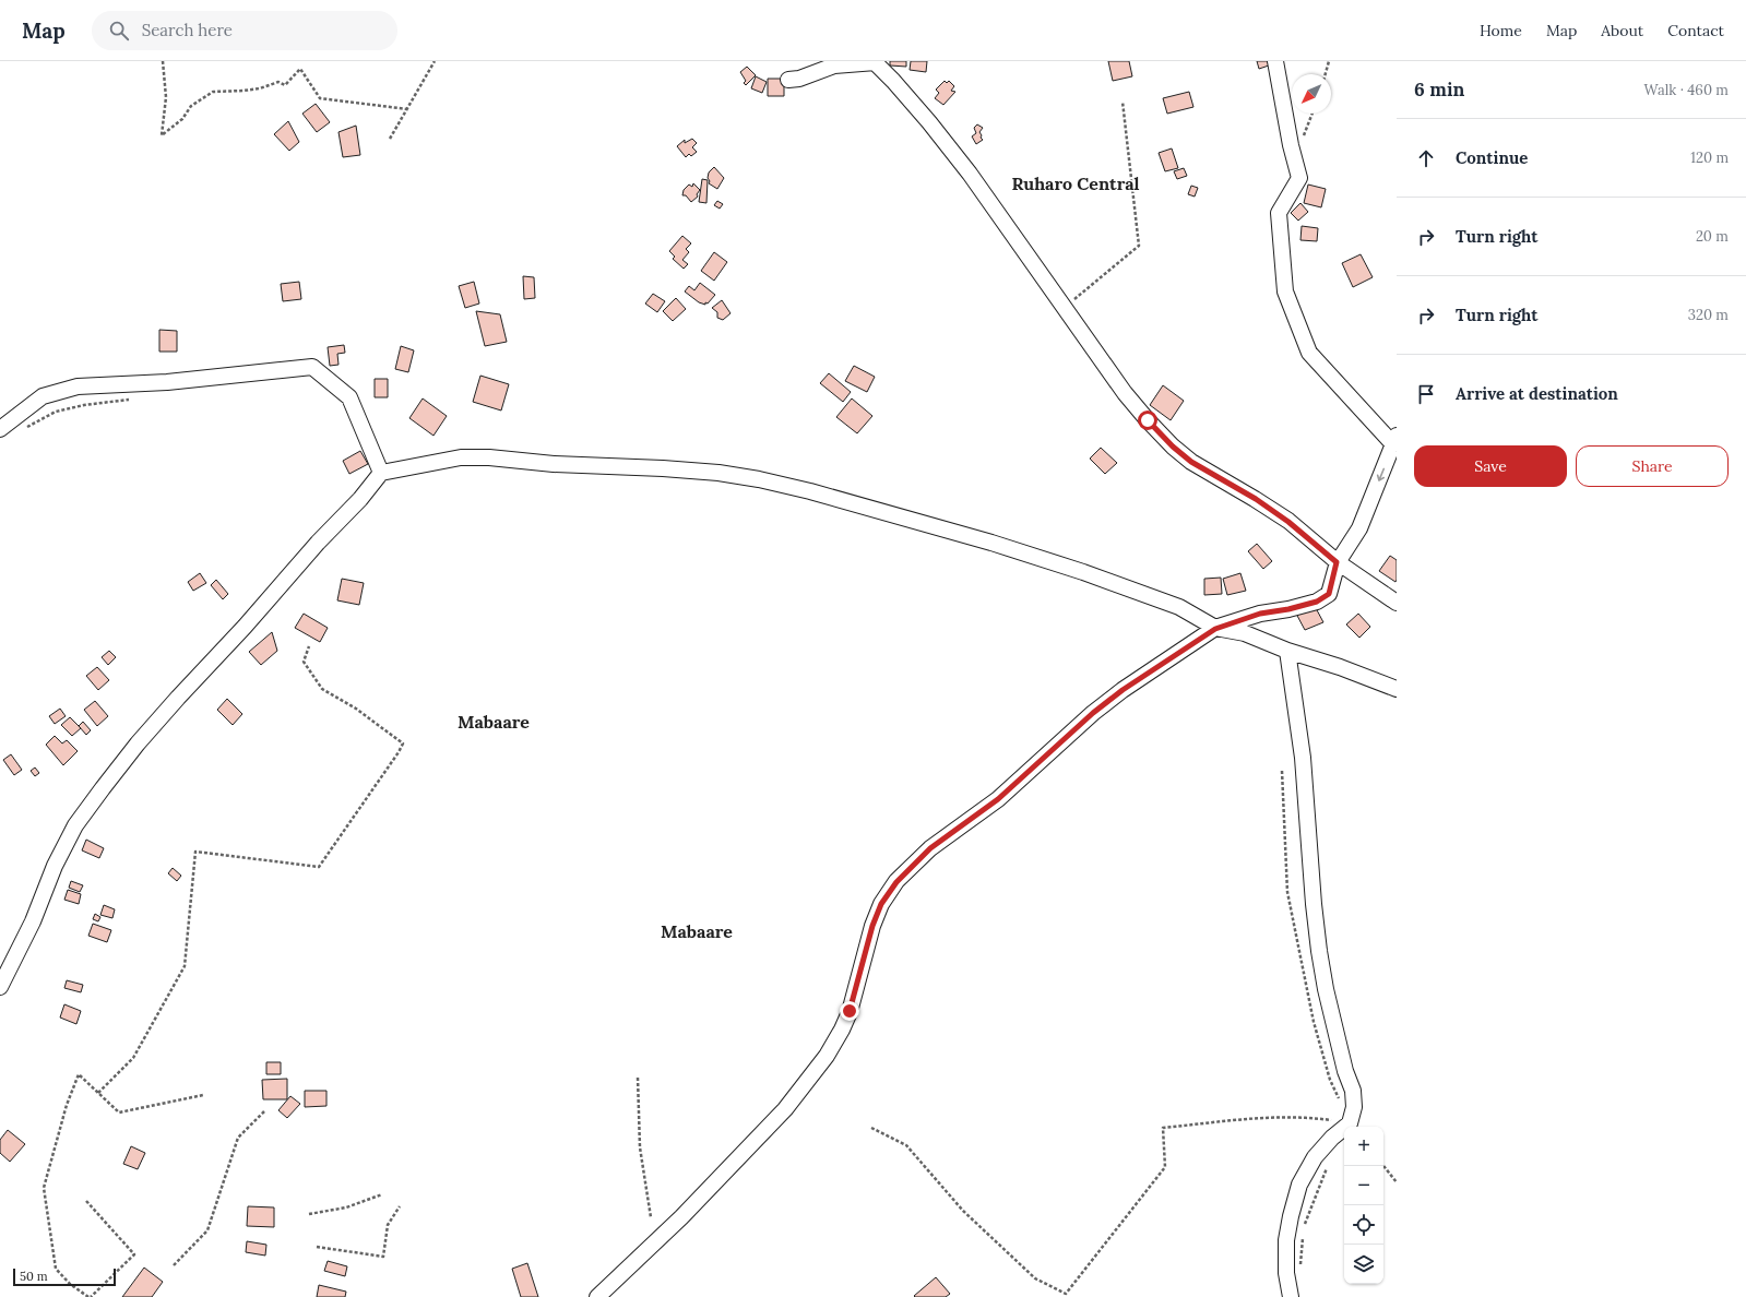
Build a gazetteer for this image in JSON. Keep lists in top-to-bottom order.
{
  "districts": ["Ruharo Central", "Mabaare", "Mabaare"],
  "scale_bar": "50 m",
  "north": "bottom left",
  "page": {
    "header": "Map",
    "search": "Search here",
    "nav": [
      "Home",
      "Map",
      "About",
      "Contact"
    ],
    "heading": ["6 min", "Walk · 460 m"],
    "list": [
      ["Continue", "120 m"],
      ["Turn right", "20 m"],
      ["Turn right", "320 m"],
      "Arrive at destination"
    ],
    "buttons": ["Save", "Share"],
    "map_buttons": ["+", "−"],
    "scale": "50 m"
  }
}
